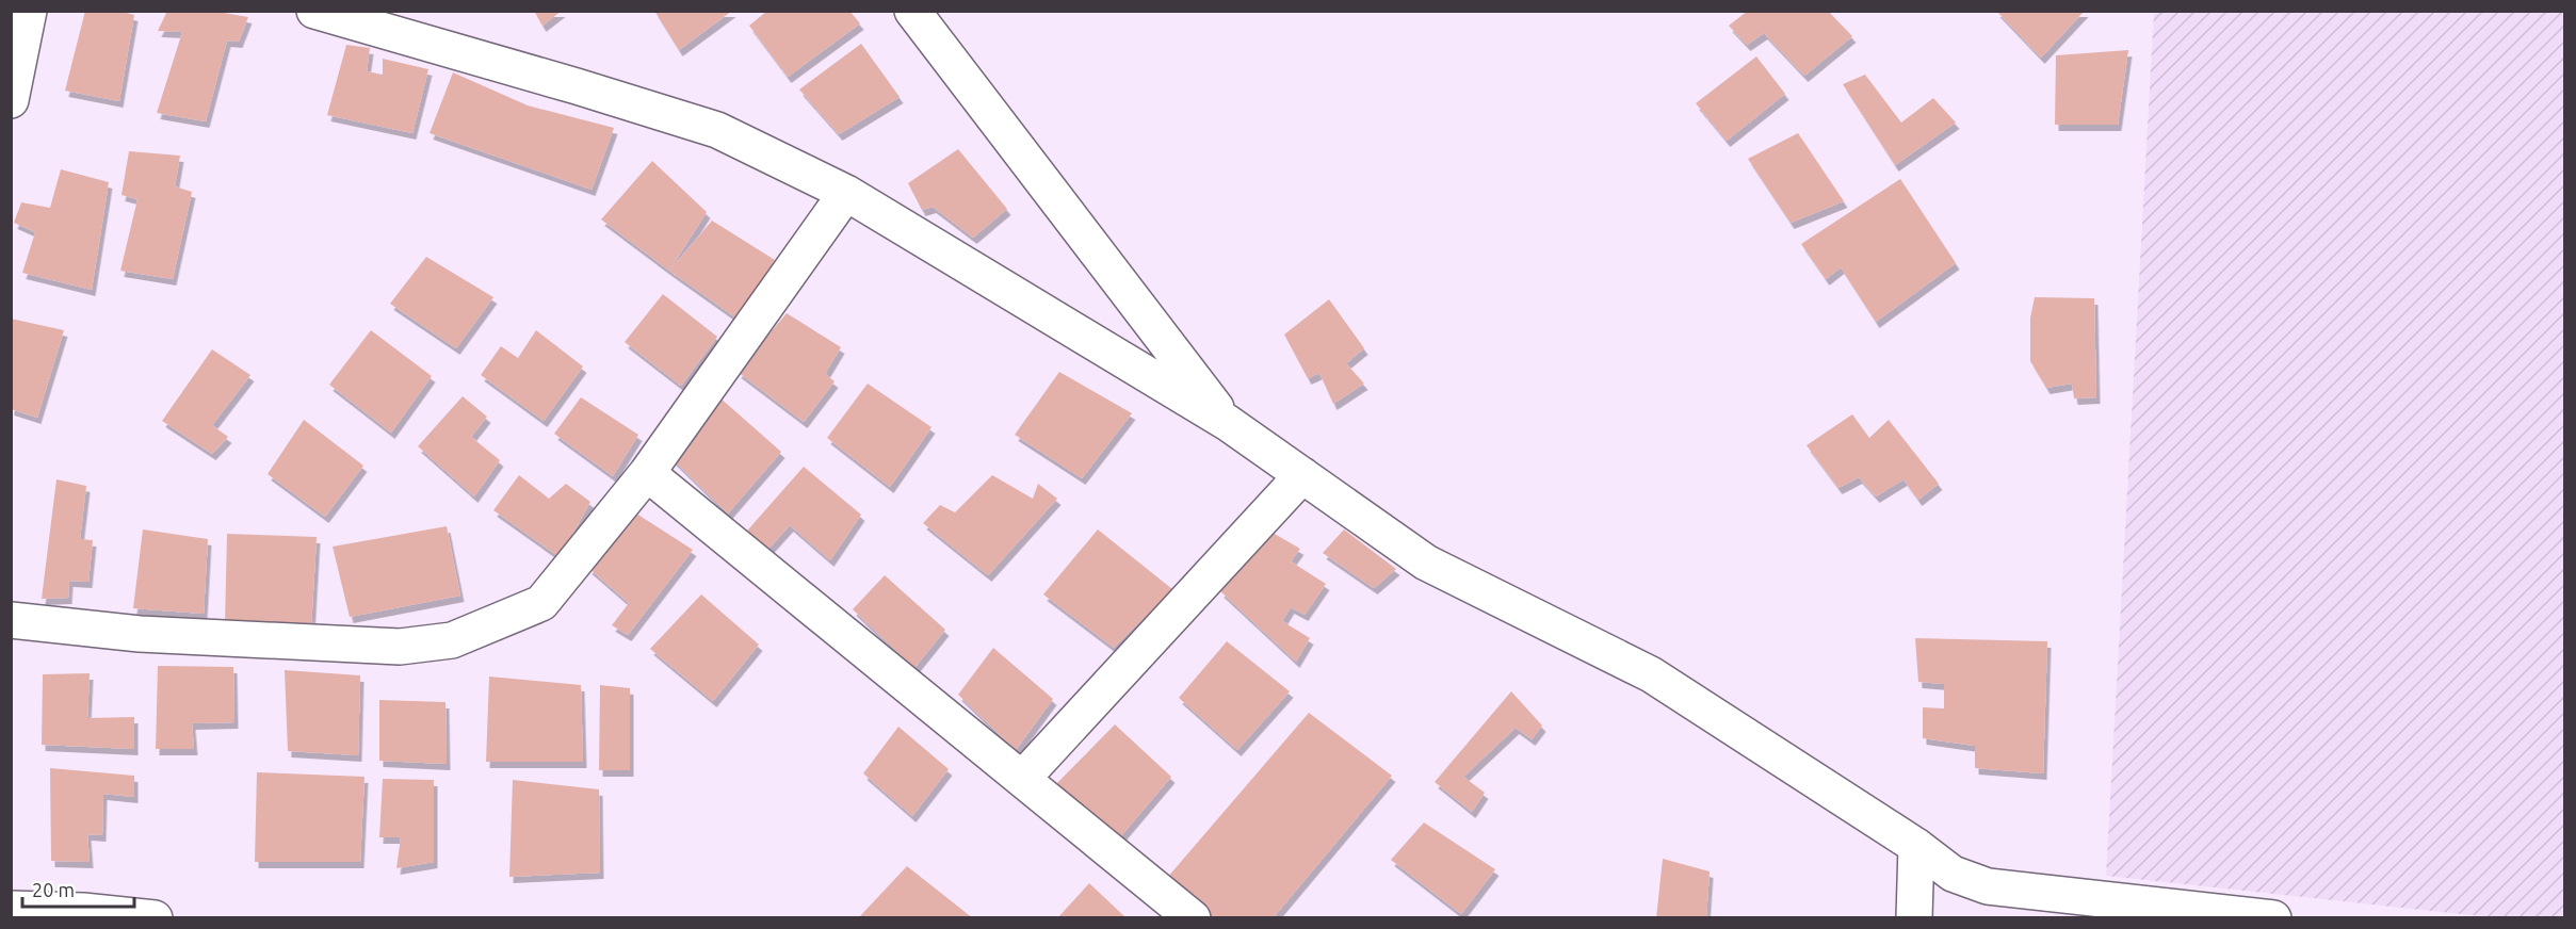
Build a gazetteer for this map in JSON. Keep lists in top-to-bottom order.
{
  "scale_bar": "20 m"
}
